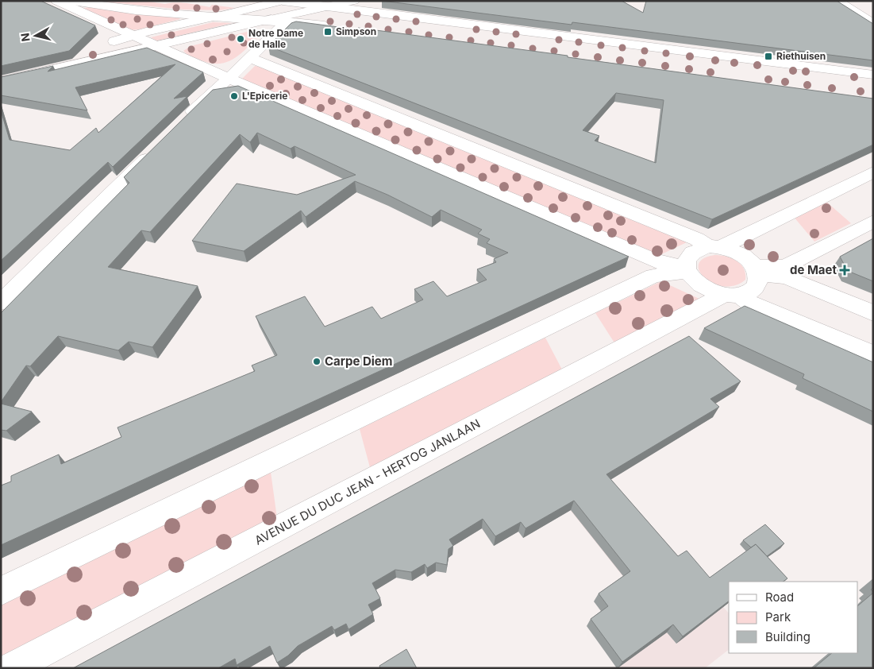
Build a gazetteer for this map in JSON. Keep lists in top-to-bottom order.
{
  "streets": {
    "street": ["AVENUE DU DUC JEAN - HERTOG JANLAAN"]
  },
  "places": {
    "transit": ["Simpson", "Riethuisen"],
    "other": ["Notre Dame de Halle", "L'Epicerie", "Carpe Diem"],
    "health": ["de Maet"]
  },
  "legend": ["Road", "Park", "Building"],
  "north": "left"
}
